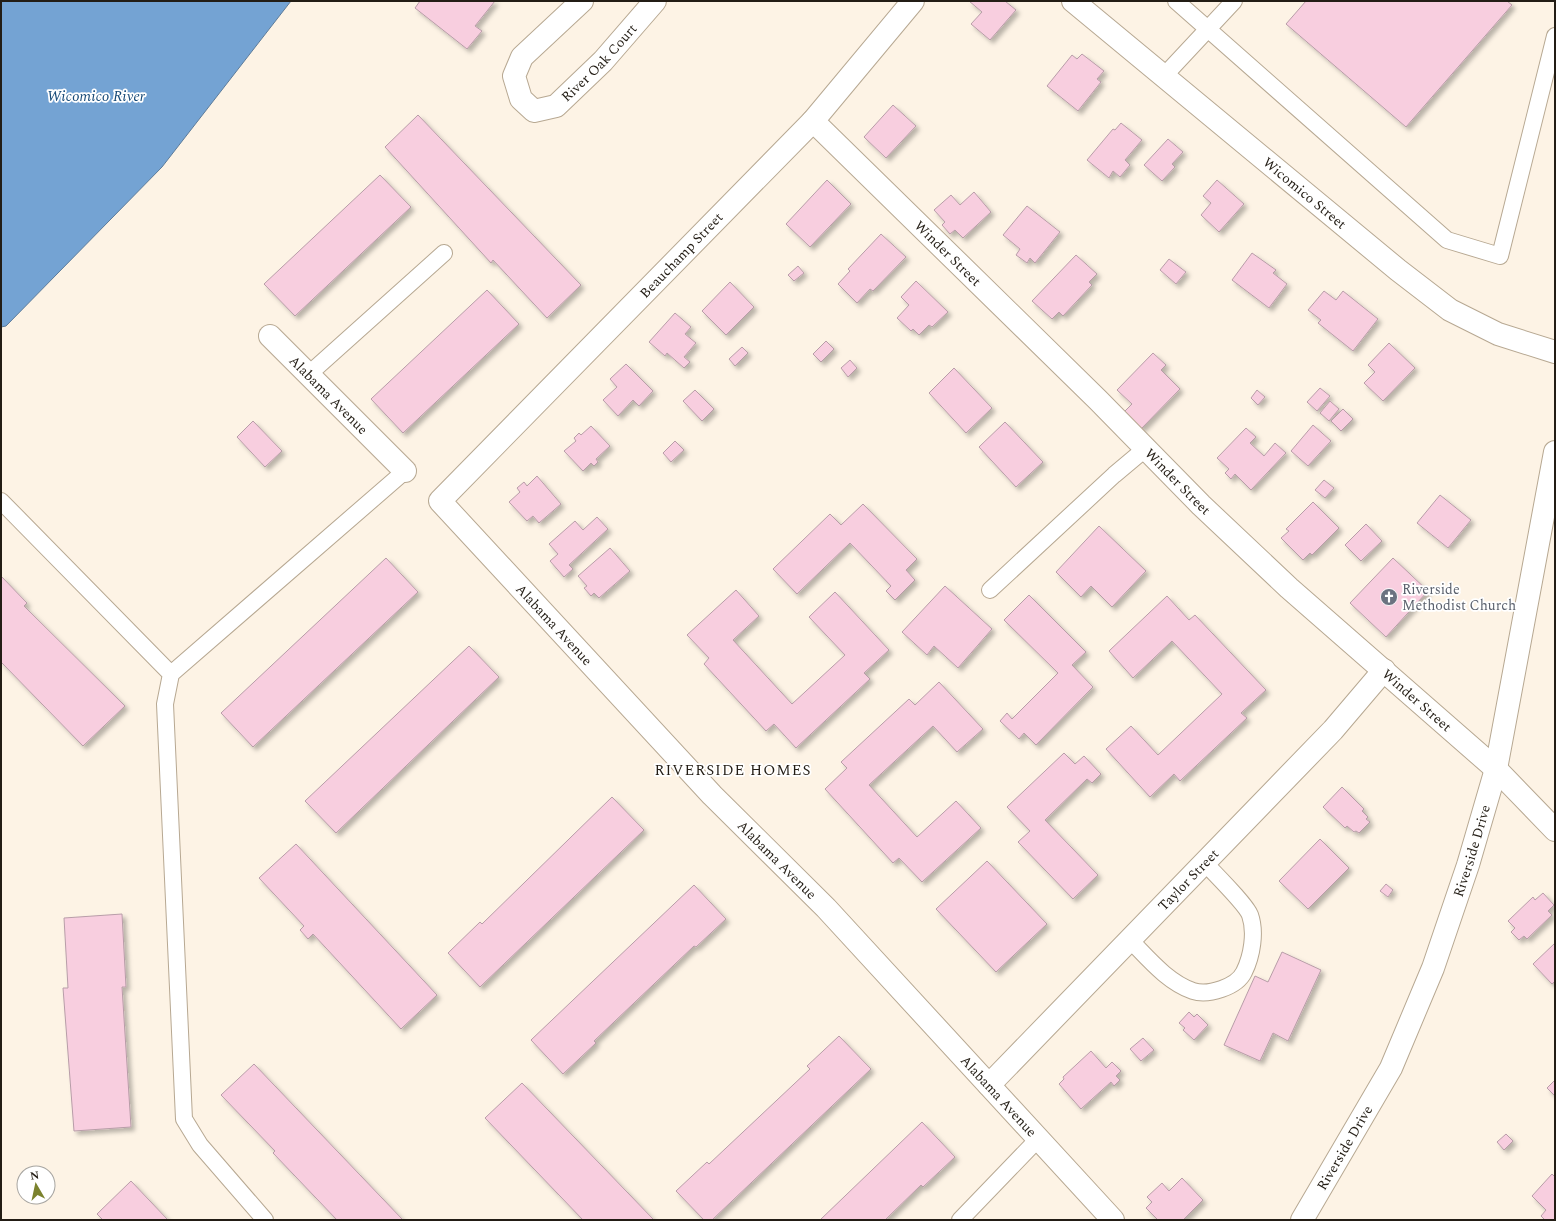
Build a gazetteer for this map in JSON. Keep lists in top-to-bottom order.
{
  "streets": {
    "street": [
      "River Oak Court",
      "Wicomico Street",
      "Winder Street",
      "Beauchamp Street",
      "Alabama Avenue",
      "Riverside Drive",
      "Taylor Street"
    ]
  },
  "crossings": [
    ["Winder Street", "Beauchamp Street"],
    ["Winder Street", "Riverside Drive"],
    ["Winder Street", "Taylor Street"],
    ["Beauchamp Street", "Alabama Avenue"],
    ["Alabama Avenue", "Taylor Street"]
  ],
  "districts": ["RIVERSIDE HOMES"],
  "water": ["Wicomico River"],
  "places": {
    "church": ["Riverside Methodist Church"]
  },
  "north": "top"
}
